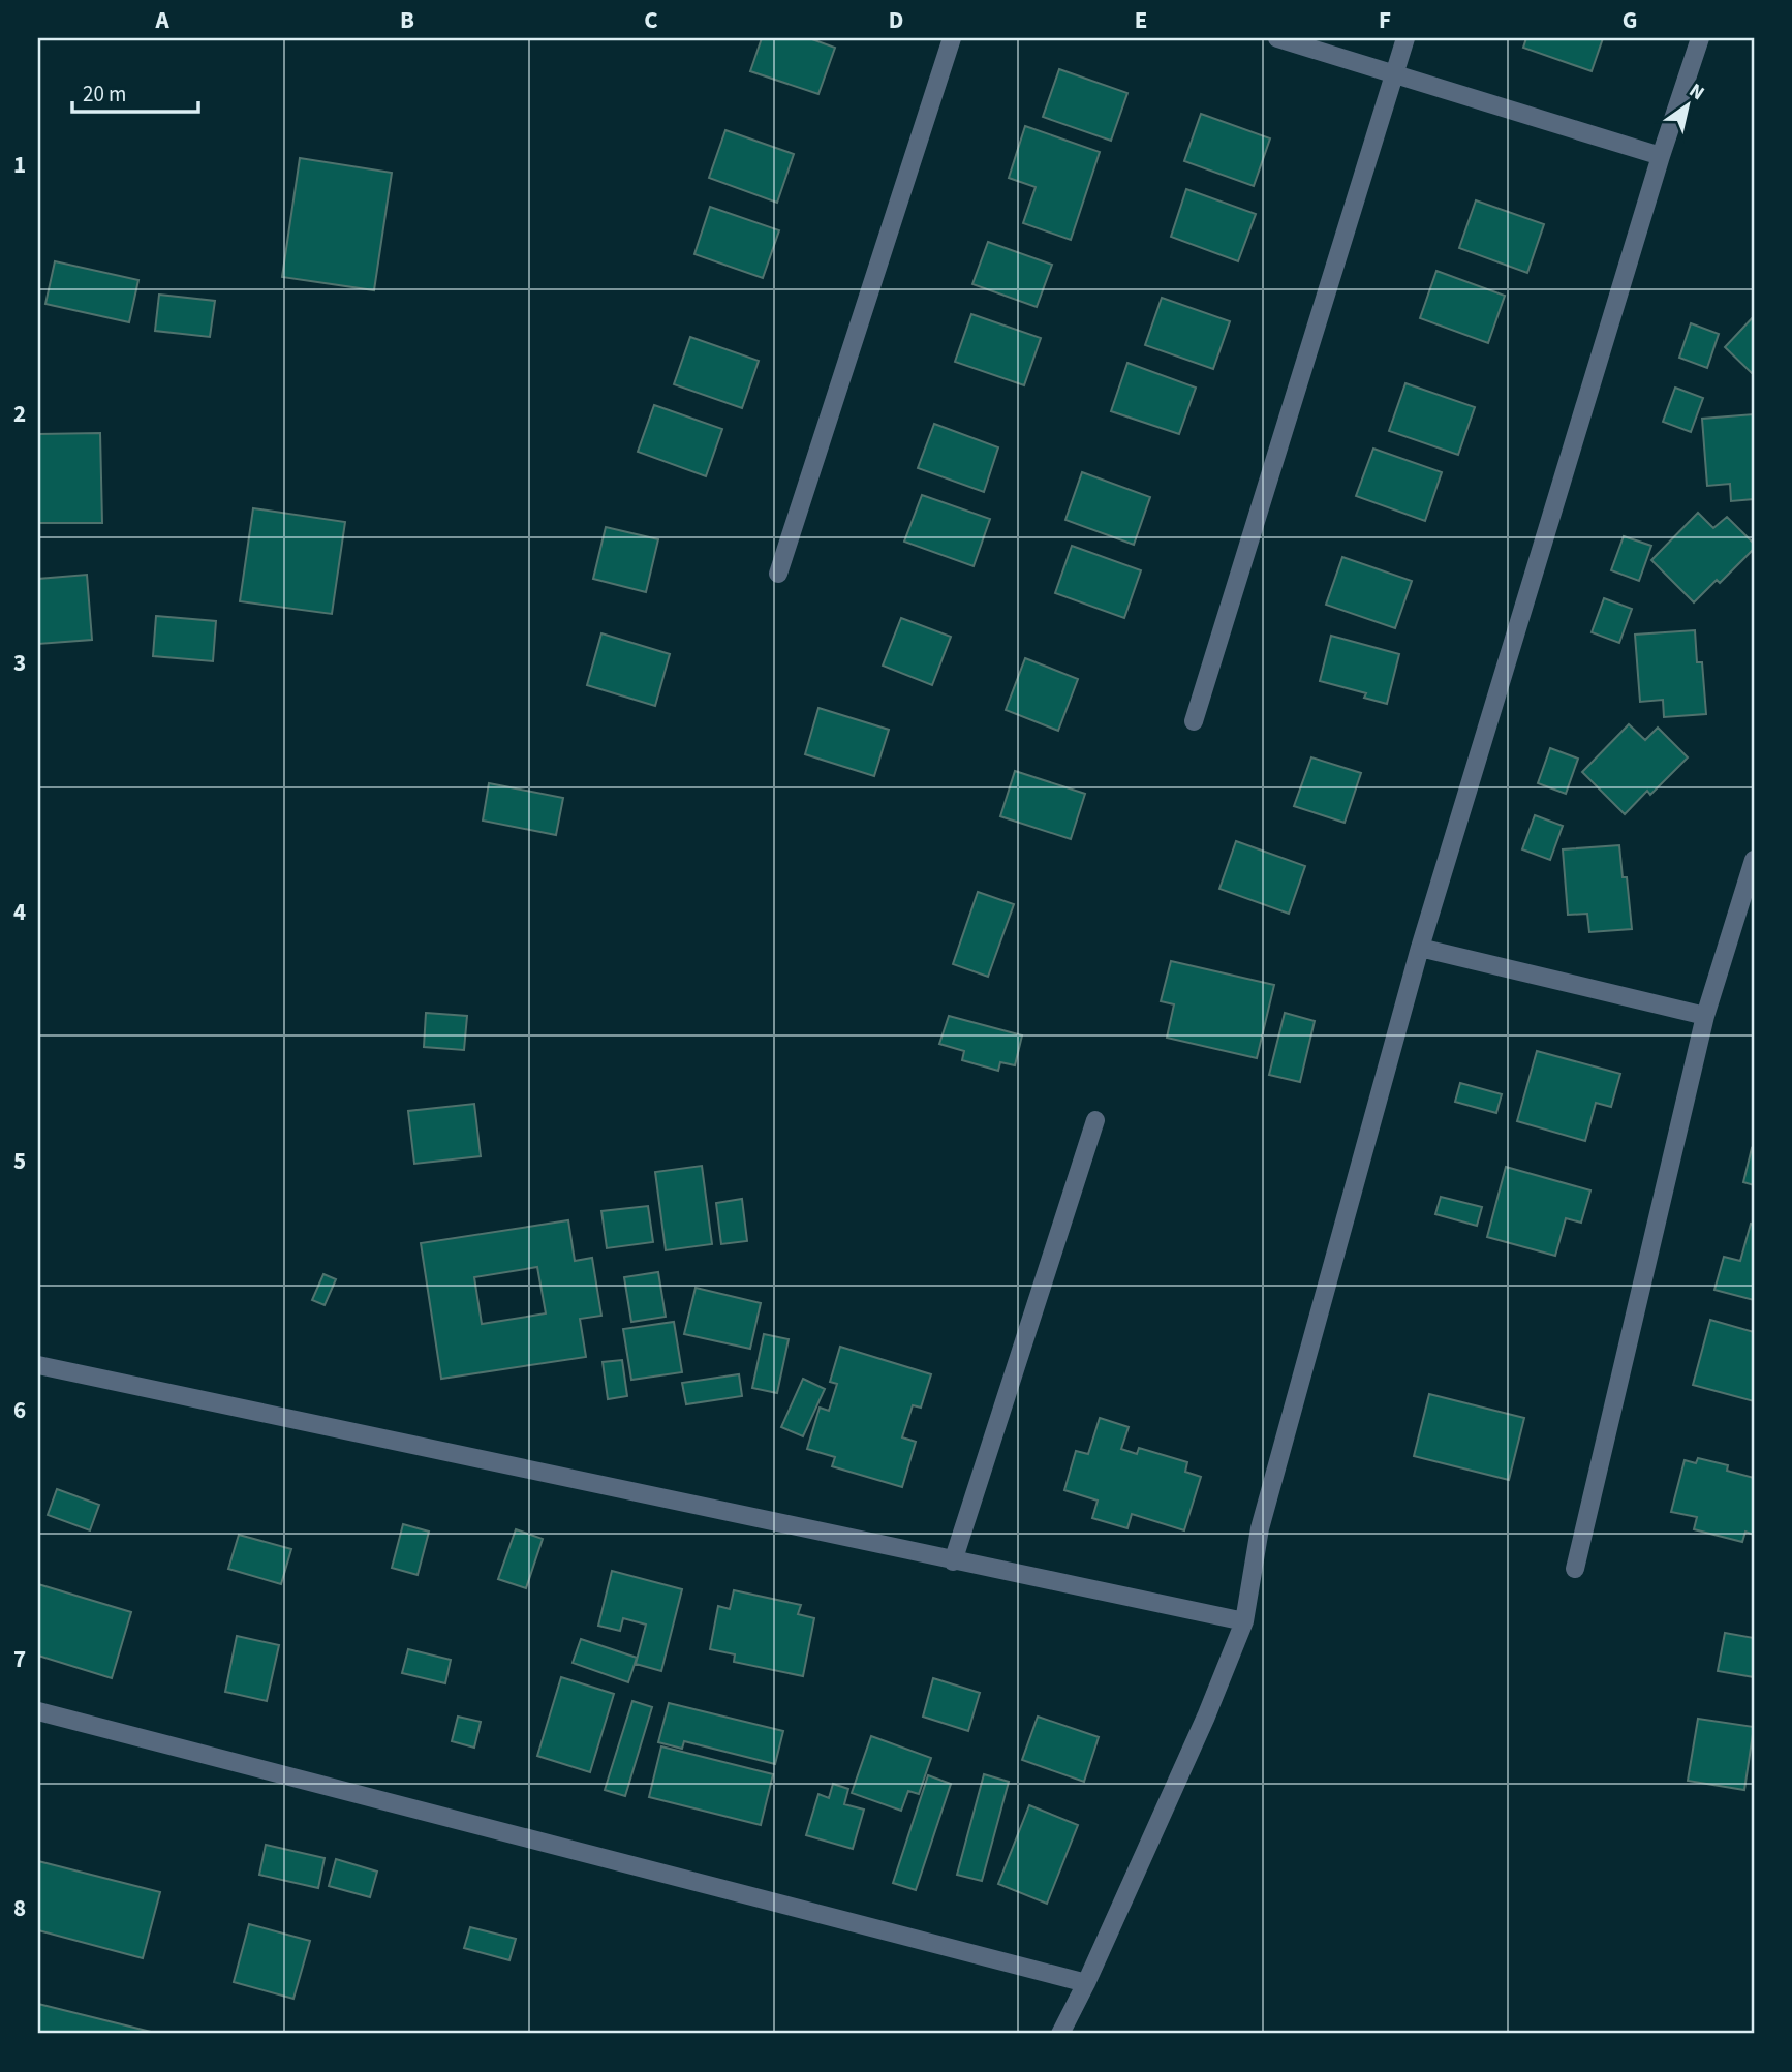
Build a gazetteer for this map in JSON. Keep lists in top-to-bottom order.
{
  "scale_bar": "20 m",
  "north": "top right",
  "grid": {
    "columns": [
      "A",
      "B",
      "C",
      "D",
      "E",
      "F",
      "G"
    ],
    "rows": [
      "1",
      "2",
      "3",
      "4",
      "5",
      "6",
      "7",
      "8"
    ]
  }
}
